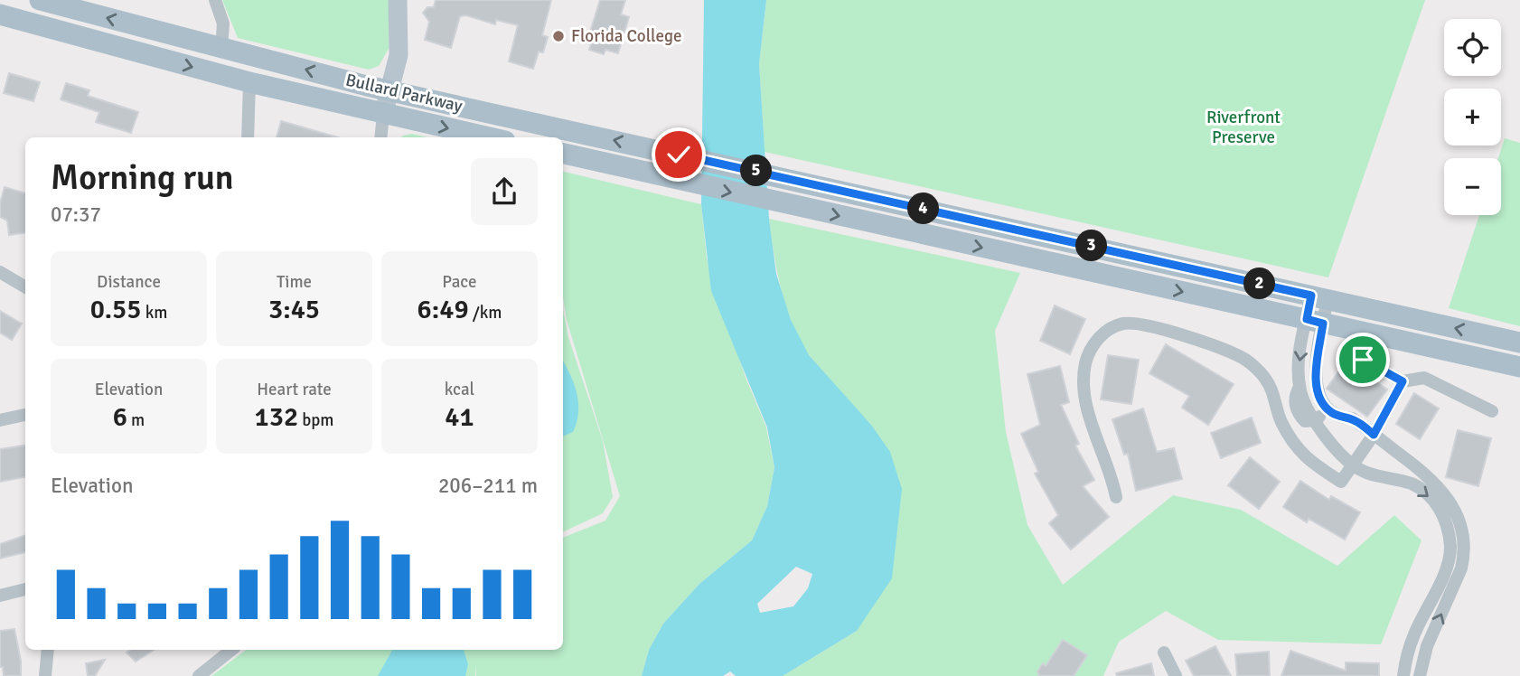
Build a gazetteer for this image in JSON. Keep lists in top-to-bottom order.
{
  "streets": {
    "main road": ["Bullard Parkway"]
  },
  "parks": ["Riverfront Preserve"],
  "places": ["Florida College"],
  "page": {
    "map_buttons": ["+", "−"],
    "heading": ["Morning run", "07:37"],
    "pins": [
      "5",
      "4",
      "3",
      "2"
    ],
    "stats": [
      ["Distance", "0.55 km"],
      ["Time", "3:45"],
      ["Pace", "6:49 /km"],
      ["Elevation", "6 m"],
      ["Heart rate", "132 bpm"],
      ["kcal", "41"]
    ],
    "chart": ["Elevation", "206–211 m"]
  }
}
